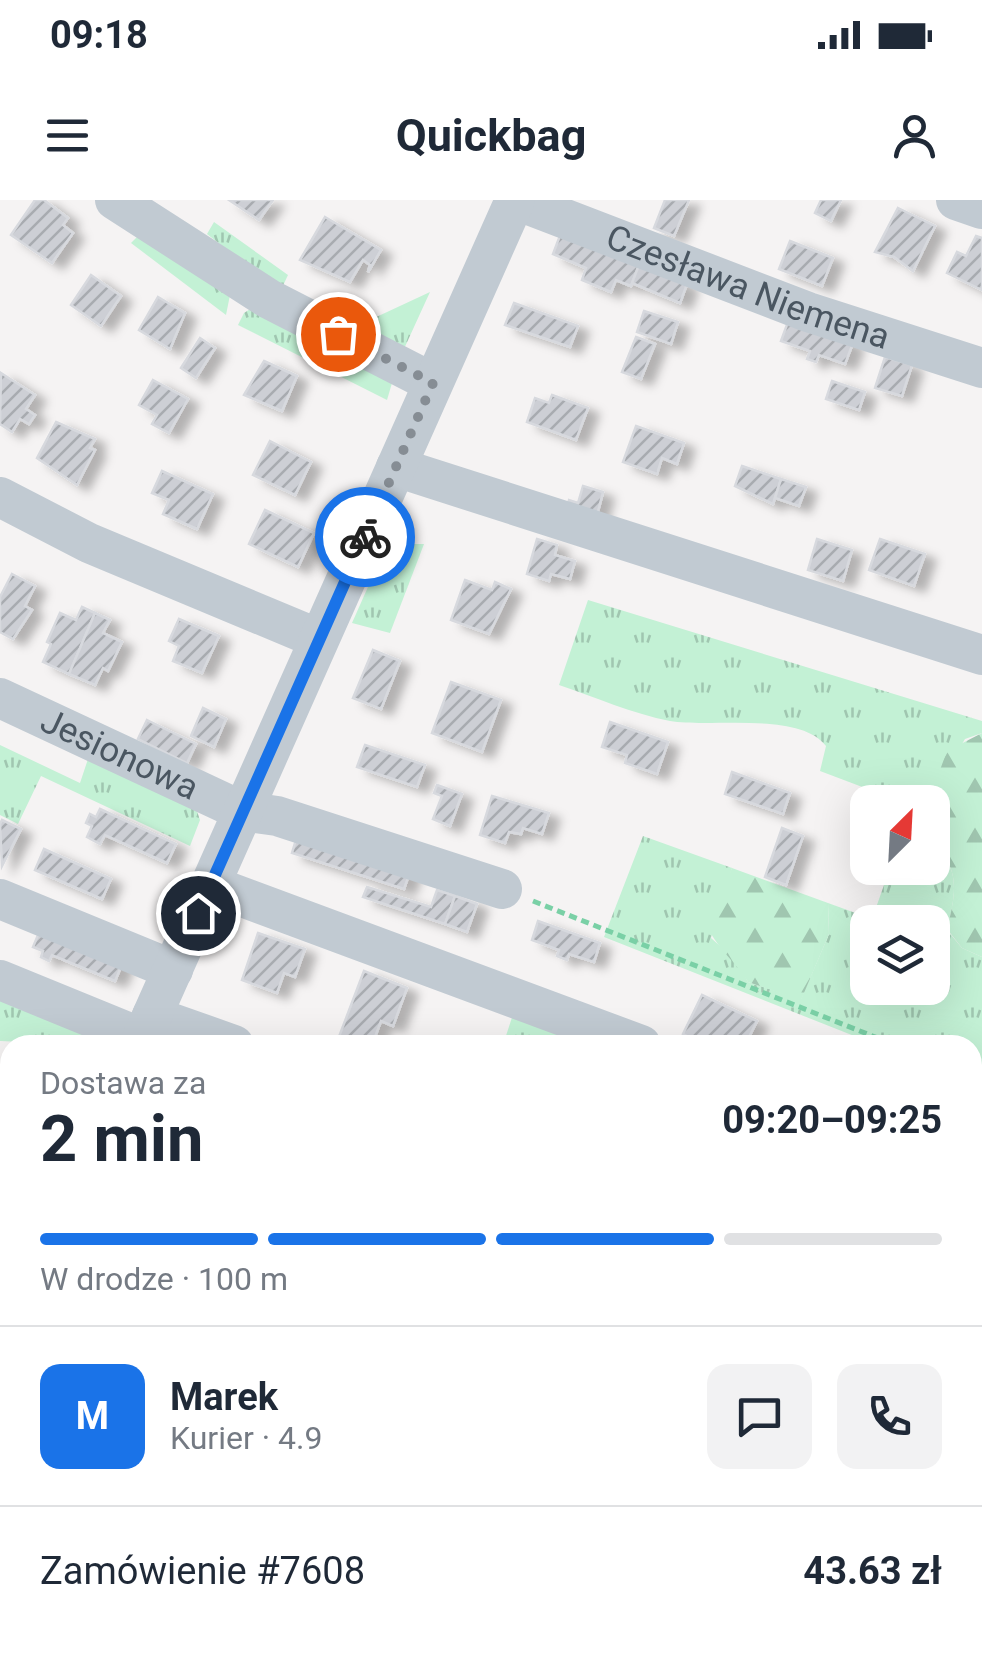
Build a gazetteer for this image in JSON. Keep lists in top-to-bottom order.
{
  "streets": {
    "street": ["Czesława Niemena", "Jesionowa"]
  },
  "north": "top right",
  "page": {
    "status": "09:18",
    "header": "Quickbag",
    "heading": ["2 min", "Dostawa za", "09:20–09:25"],
    "panel": [
      "Marek",
      "Kurier · 4.9",
      "Zamówienie #7608",
      "43.63 zł"
    ],
    "bar": "W drodze · 100 m",
    "round": "M"
  }
}
